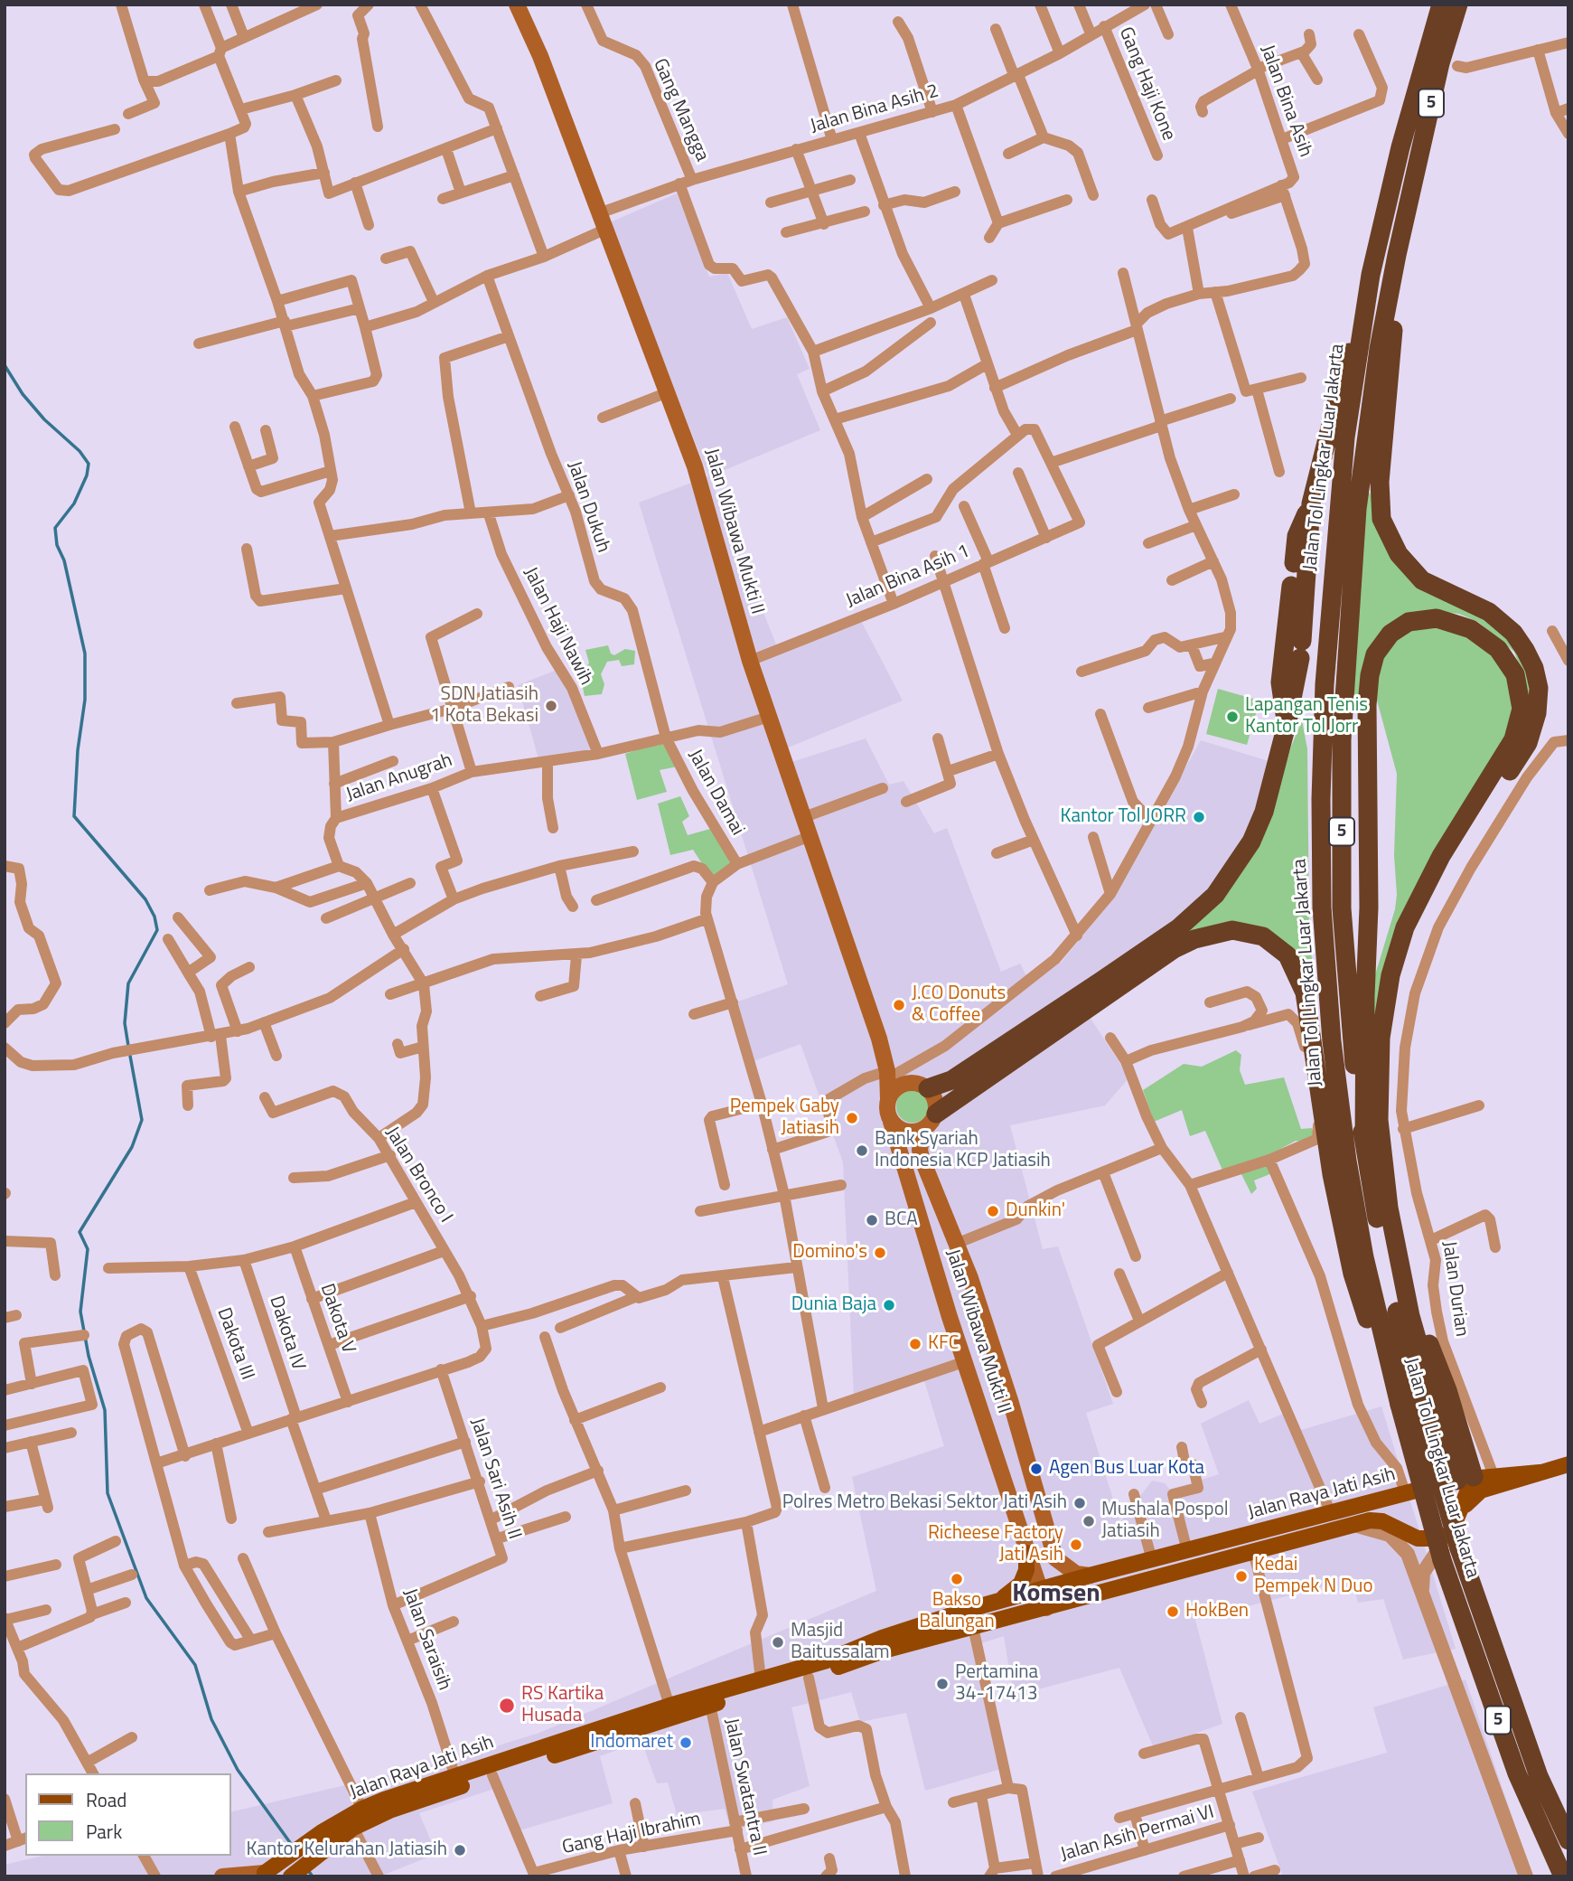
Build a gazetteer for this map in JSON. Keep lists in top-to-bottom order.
{
  "streets": {
    "highway": ["5", "Jalan Tol Lingkar Luar Jakarta"],
    "main road": ["Jalan Wibawa Mukti II", "Jalan Raya Jati Asih"],
    "street": [
      "Gang Haji Kone",
      "Jalan Bina Asih",
      "Jalan Bina Asih 2",
      "Gang Mangga",
      "Jalan Dukuh",
      "Jalan Bina Asih 1",
      "Jalan Haji Nawih",
      "Jalan Anugrah",
      "Jalan Damai",
      "Jalan Bronco I",
      "Jalan Durian",
      "Dakota V",
      "Dakota IV",
      "Dakota III",
      "Jalan Sari Asih II",
      "Jalan Saraisih",
      "Jalan Swatantra II",
      "Gang Haji Ibrahim",
      "Jalan Asih Permai VI"
    ]
  },
  "crossings": [
    ["Gang Haji Kone", "Jalan Bina Asih 2"],
    ["Jalan Bina Asih 2", "Gang Mangga"],
    ["Jalan Bina Asih 2", "Jalan Wibawa Mukti II"],
    ["Jalan Tol Lingkar Luar Jakarta", "Jalan Raya Jati Asih"],
    ["Jalan Dukuh", "Jalan Anugrah"],
    ["Jalan Dukuh", "Jalan Damai"],
    ["Jalan Wibawa Mukti II", "Jalan Bina Asih 1"],
    ["Jalan Wibawa Mukti II", "Jalan Anugrah"],
    ["Jalan Wibawa Mukti II", "Jalan Raya Jati Asih"],
    ["Jalan Haji Nawih", "Jalan Anugrah"],
    ["Jalan Anugrah", "Jalan Damai"],
    ["Jalan Durian", "Jalan Raya Jati Asih"],
    ["Jalan Sari Asih II", "Jalan Saraisih"],
    ["Jalan Raya Jati Asih", "Jalan Saraisih"],
    ["Jalan Raya Jati Asih", "Jalan Swatantra II"],
    ["Jalan Swatantra II", "Gang Haji Ibrahim"]
  ],
  "districts": ["Komsen"],
  "places": [
    "SDN Jatiasih 1 Kota Bekasi",
    "Lapangan Tenis Kantor Tol Jorr",
    "Kantor Tol JORR",
    "J.CO Donuts & Coffee",
    "Pempek Gaby Jatiasih",
    "Bank Syariah Indonesia KCP Jatiasih",
    "Dunkin'",
    "BCA",
    "Domino's",
    "Dunia Baja",
    "KFC",
    "Agen Bus Luar Kota",
    "Polres Metro Bekasi Sektor Jati Asih",
    "Mushala Pospol Jatiasih",
    "Richeese Factory Jati Asih",
    "Kedai Pempek N Duo",
    "Bakso Balungan",
    "HokBen",
    "Masjid Baitussalam",
    "Pertamina 34-17413",
    "RS Kartika Husada",
    "Indomaret",
    "Kantor Kelurahan Jatiasih"
  ],
  "legend": ["Road", "Park"]
}
